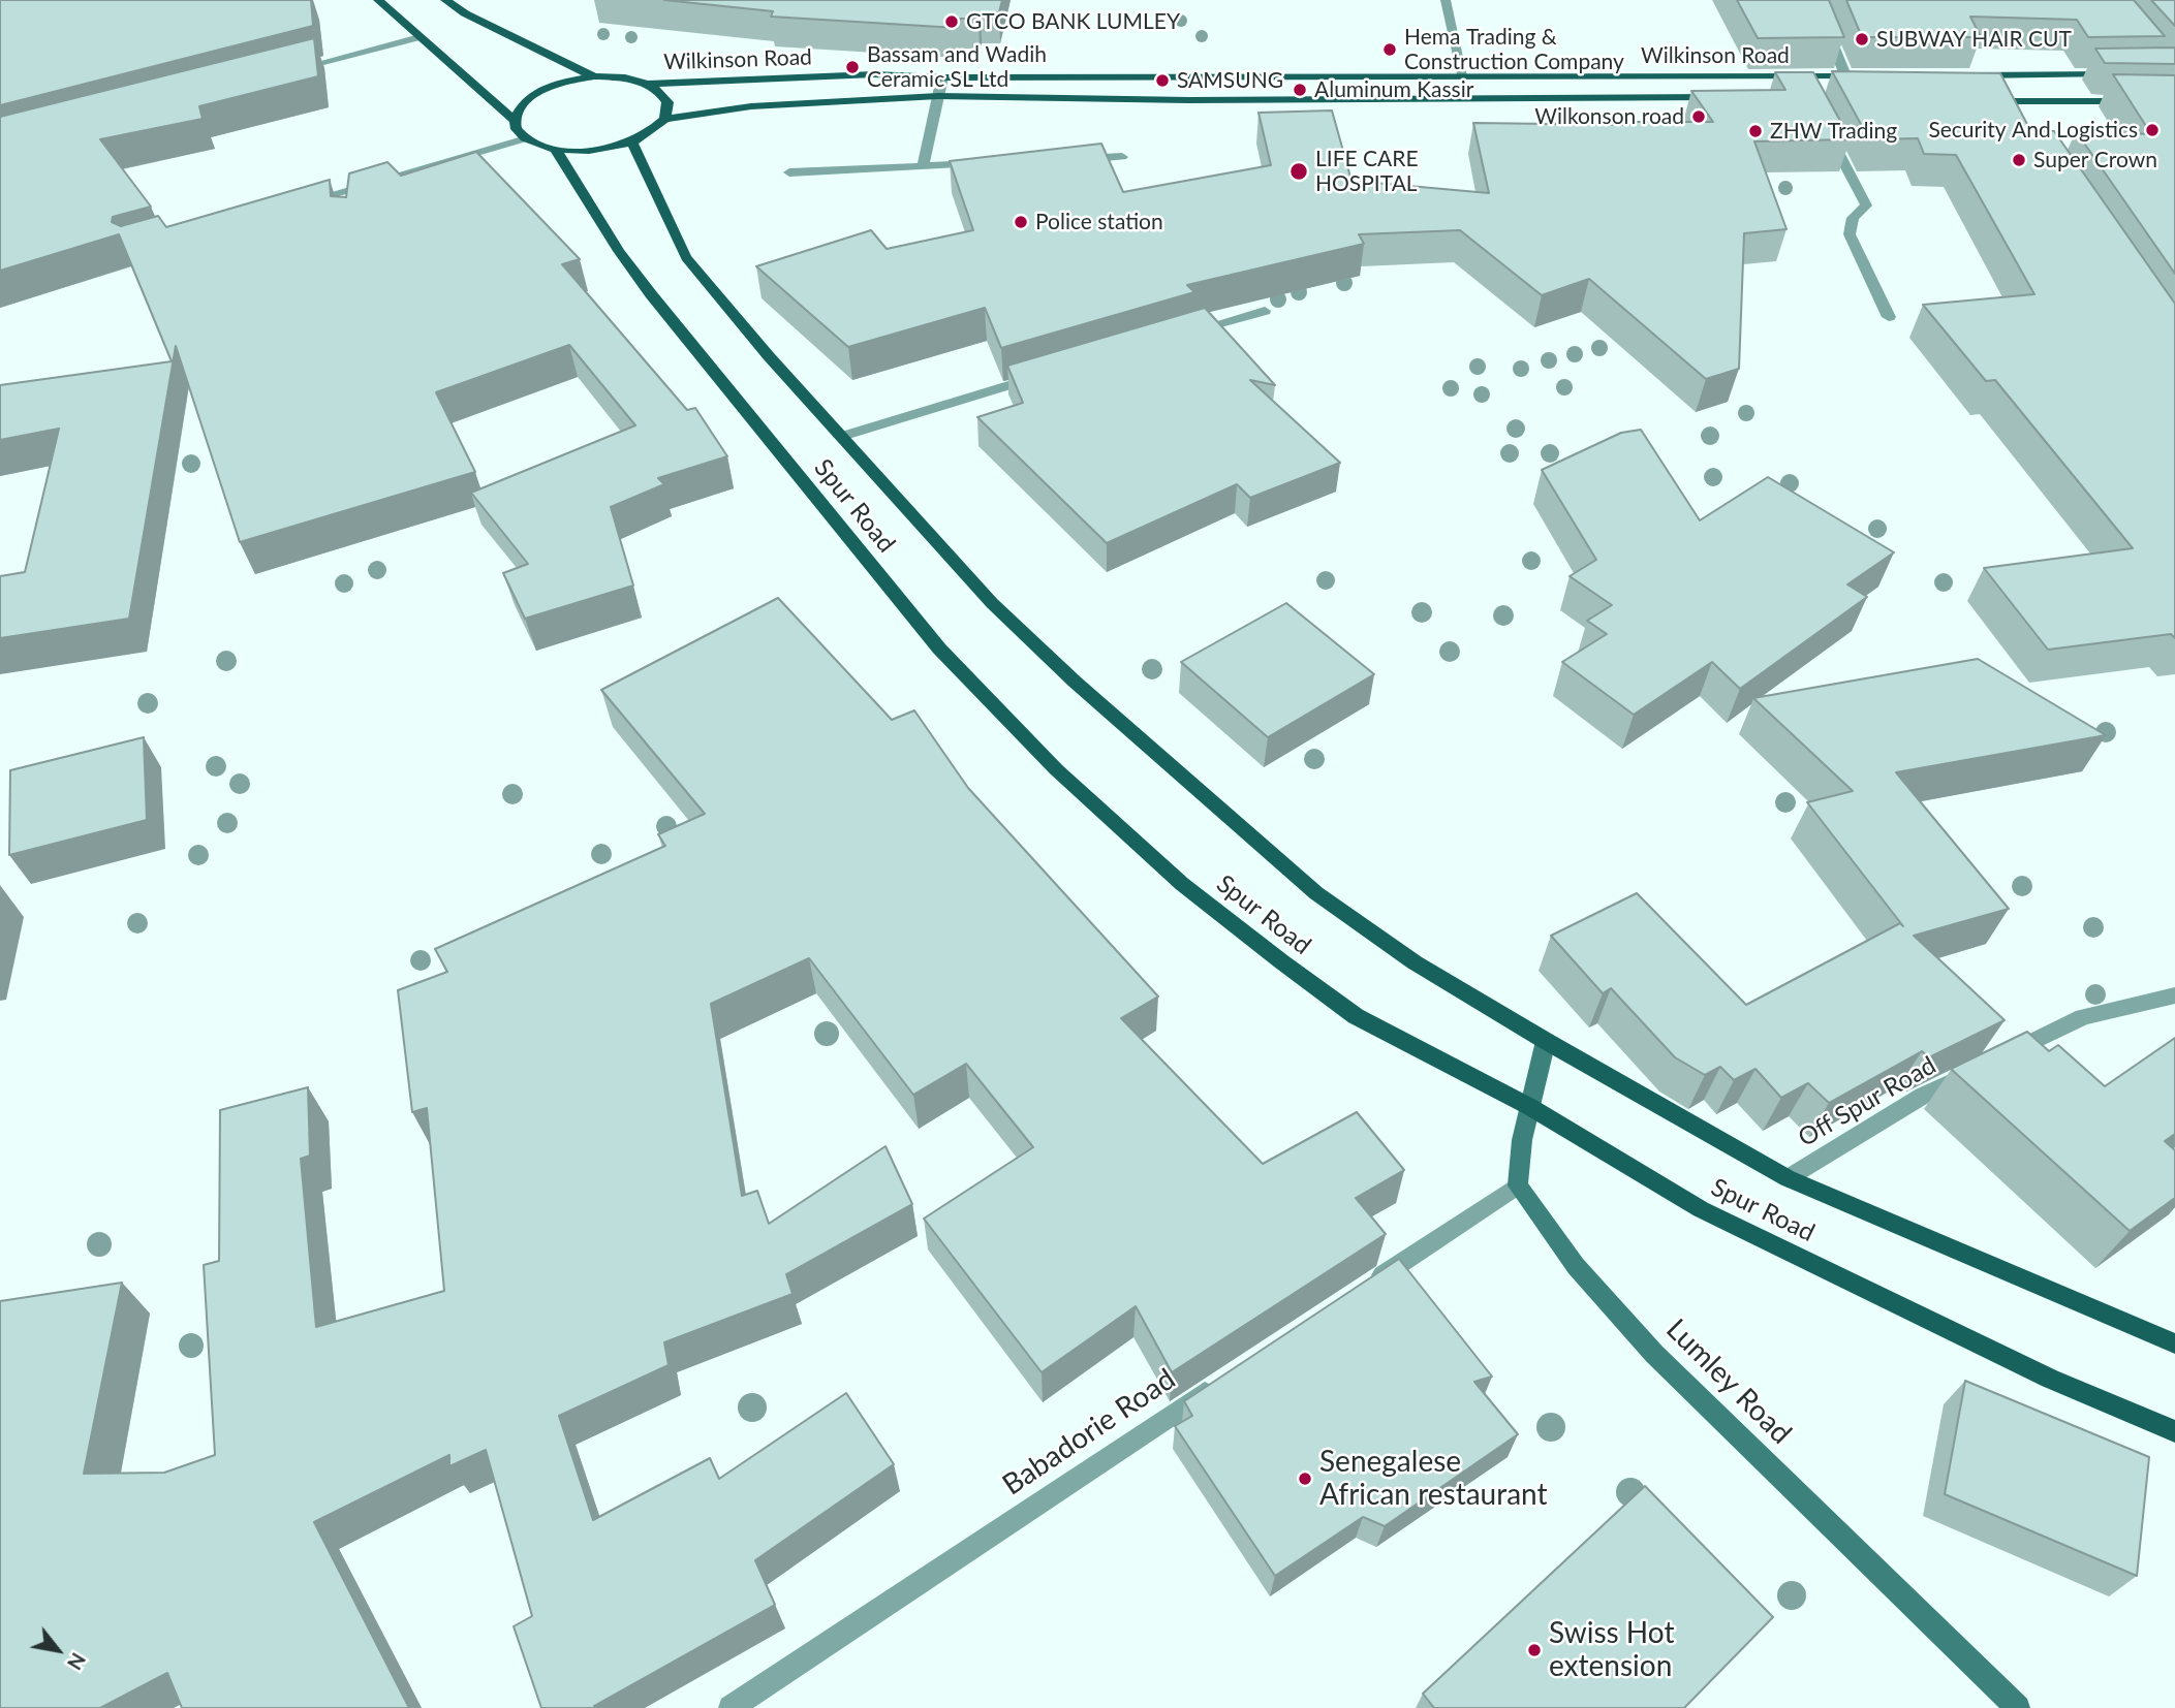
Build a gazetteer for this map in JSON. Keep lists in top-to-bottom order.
{
  "streets": {
    "main road": ["Wilkinson Road", "Spur Road"],
    "street": ["Off Spur Road", "Lumley Road", "Babadorie Road"]
  },
  "crossings": [
    ["Spur Road", "Off Spur Road"]
  ],
  "places": [
    "GTCO BANK LUMLEY",
    "SUBWAY HAIR CUT",
    "Hema Trading & Construction Company",
    "Bassam and Wadih Ceramic SL Ltd",
    "SAMSUNG",
    "Aluminum Kassir",
    "Wilkonson road",
    "Security And Logistics",
    "ZHW Trading",
    "Super Crown",
    "LIFE CARE HOSPITAL",
    "Police station",
    "Senegalese African restaurant",
    "Swiss Hot extension"
  ],
  "north": "bottom right"
}
